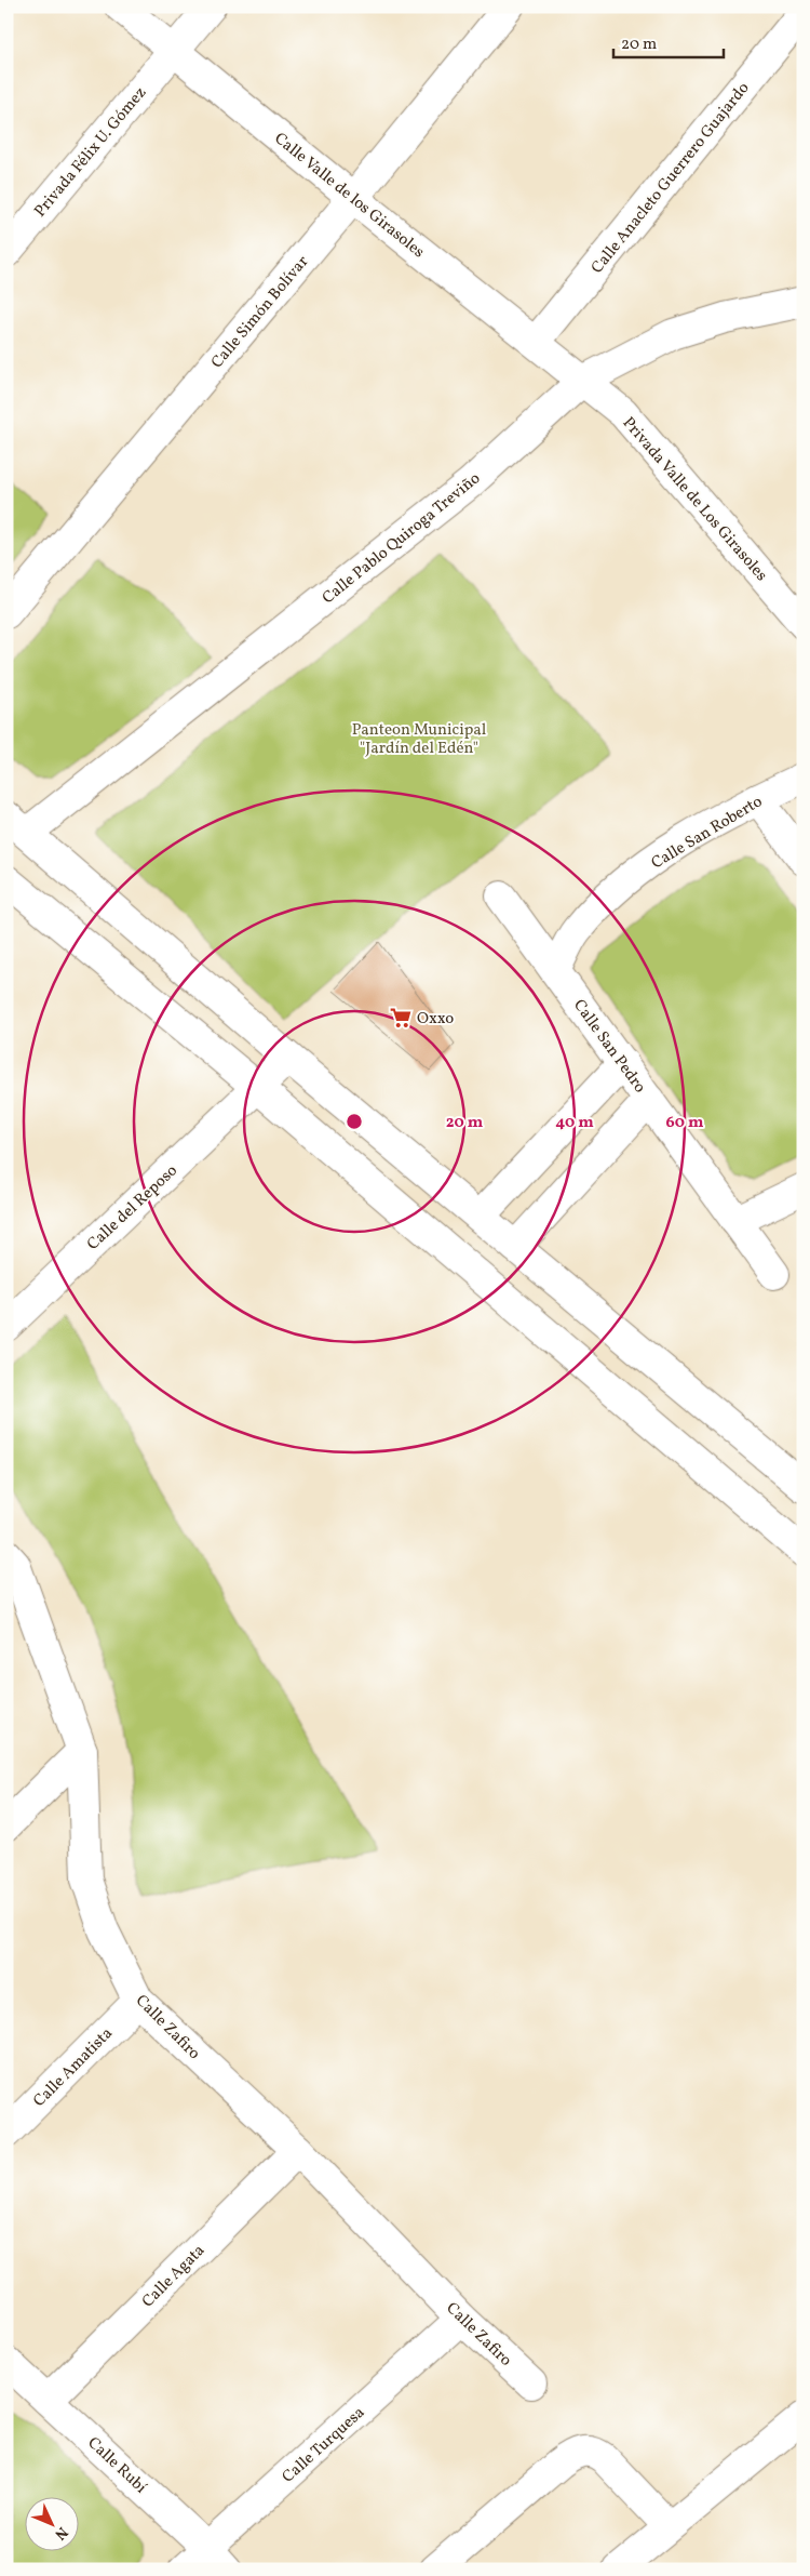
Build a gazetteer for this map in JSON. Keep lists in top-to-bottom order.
{
  "streets": {
    "street": [
      "Privada Félix U. Gómez",
      "Calle Anacleto Guerrero Guajardo",
      "Calle Valle de los Girasoles",
      "Calle Simón Bolívar",
      "Privada Valle de Los Girasoles",
      "Calle Pablo Quiroga Treviño",
      "Calle San Roberto",
      "Calle San Pedro",
      "Calle del Reposo",
      "Calle Zafiro",
      "Calle Amatista",
      "Calle Agata",
      "Calle Turquesa",
      "Calle Rubí"
    ]
  },
  "crossings": [
    ["Privada Félix U. Gómez", "Calle Valle de los Girasoles"],
    ["Calle Anacleto Guerrero Guajardo", "Calle Valle de los Girasoles"],
    ["Calle Valle de los Girasoles", "Calle Simón Bolívar"],
    ["Calle Valle de los Girasoles", "Privada Valle de Los Girasoles"],
    ["Calle Valle de los Girasoles", "Calle Pablo Quiroga Treviño"],
    ["Privada Valle de Los Girasoles", "Calle Pablo Quiroga Treviño"],
    ["Calle San Roberto", "Calle San Pedro"],
    ["Calle Zafiro", "Calle Amatista"],
    ["Calle Zafiro", "Calle Agata"],
    ["Calle Zafiro", "Calle Turquesa"],
    ["Calle Agata", "Calle Rubí"],
    ["Calle Turquesa", "Calle Rubí"]
  ],
  "parks": ["Panteon Municipal \"Jardín del Edén\""],
  "places": {
    "supermarket": ["Oxxo"]
  },
  "scale_bar": "20 m",
  "north": "bottom right",
  "rings": ["20 m", "40 m", "60 m"]
}
